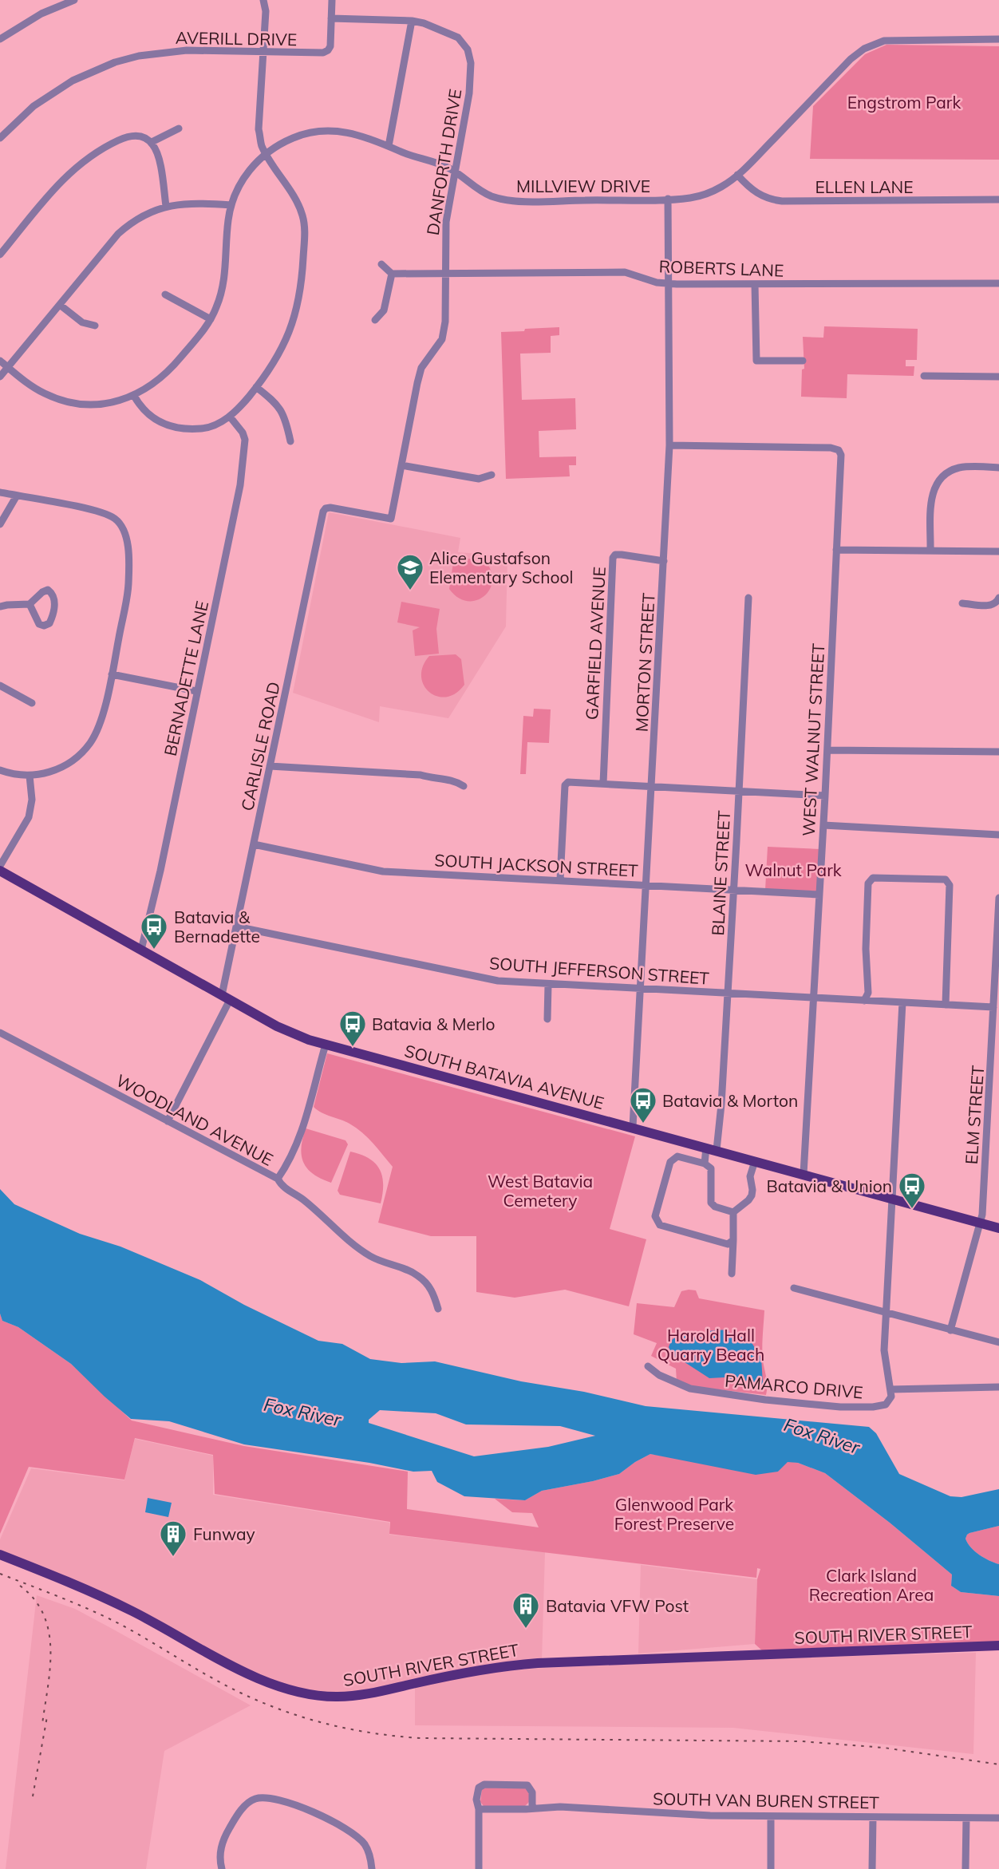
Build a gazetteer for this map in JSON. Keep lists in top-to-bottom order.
{
  "streets": {
    "main road": ["SOUTH BATAVIA AVENUE", "SOUTH RIVER STREET"],
    "street": [
      "AVERILL DRIVE",
      "DANFORTH DRIVE",
      "MILLVIEW DRIVE",
      "ELLEN LANE",
      "ROBERTS LANE",
      "GARFIELD AVENUE",
      "MORTON STREET",
      "BERNADETTE LANE",
      "WEST WALNUT STREET",
      "CARLISLE ROAD",
      "SOUTH JACKSON STREET",
      "BLAINE STREET",
      "SOUTH JEFFERSON STREET",
      "ELM STREET",
      "WOODLAND AVENUE",
      "PAMARCO DRIVE",
      "SOUTH VAN BUREN STREET"
    ]
  },
  "crossings": [
    ["DANFORTH DRIVE", "MILLVIEW DRIVE"],
    ["DANFORTH DRIVE", "ROBERTS LANE"],
    ["DANFORTH DRIVE", "CARLISLE ROAD"],
    ["MILLVIEW DRIVE", "ELLEN LANE"],
    ["MILLVIEW DRIVE", "MORTON STREET"],
    ["ROBERTS LANE", "MORTON STREET"],
    ["GARFIELD AVENUE", "MORTON STREET"],
    ["MORTON STREET", "WEST WALNUT STREET"],
    ["MORTON STREET", "SOUTH JACKSON STREET"],
    ["MORTON STREET", "SOUTH JEFFERSON STREET"],
    ["MORTON STREET", "SOUTH BATAVIA AVENUE"],
    ["BERNADETTE LANE", "SOUTH BATAVIA AVENUE"],
    ["WEST WALNUT STREET", "SOUTH JACKSON STREET"],
    ["WEST WALNUT STREET", "SOUTH JEFFERSON STREET"],
    ["WEST WALNUT STREET", "SOUTH BATAVIA AVENUE"],
    ["CARLISLE ROAD", "SOUTH JACKSON STREET"],
    ["CARLISLE ROAD", "SOUTH JEFFERSON STREET"],
    ["CARLISLE ROAD", "SOUTH BATAVIA AVENUE"],
    ["CARLISLE ROAD", "WOODLAND AVENUE"],
    ["SOUTH JACKSON STREET", "BLAINE STREET"],
    ["BLAINE STREET", "SOUTH JEFFERSON STREET"],
    ["BLAINE STREET", "SOUTH BATAVIA AVENUE"],
    ["SOUTH JEFFERSON STREET", "ELM STREET"],
    ["SOUTH BATAVIA AVENUE", "ELM STREET"]
  ],
  "water": ["Fox River"],
  "parks": [
    "Engstrom Park",
    "Walnut Park",
    "West Batavia Cemetery",
    "Harold Hall Quarry Beach",
    "Glenwood Park Forest Preserve",
    "Clark Island Recreation Area"
  ],
  "places": {
    "school or university": ["Alice Gustafson Elementary School"],
    "bus stop": [
      "Batavia & Bernadette",
      "Batavia & Merlo",
      "Batavia & Morton",
      "Batavia & Union"
    ],
    "building": ["Funway", "Batavia VFW Post"]
  }
}
